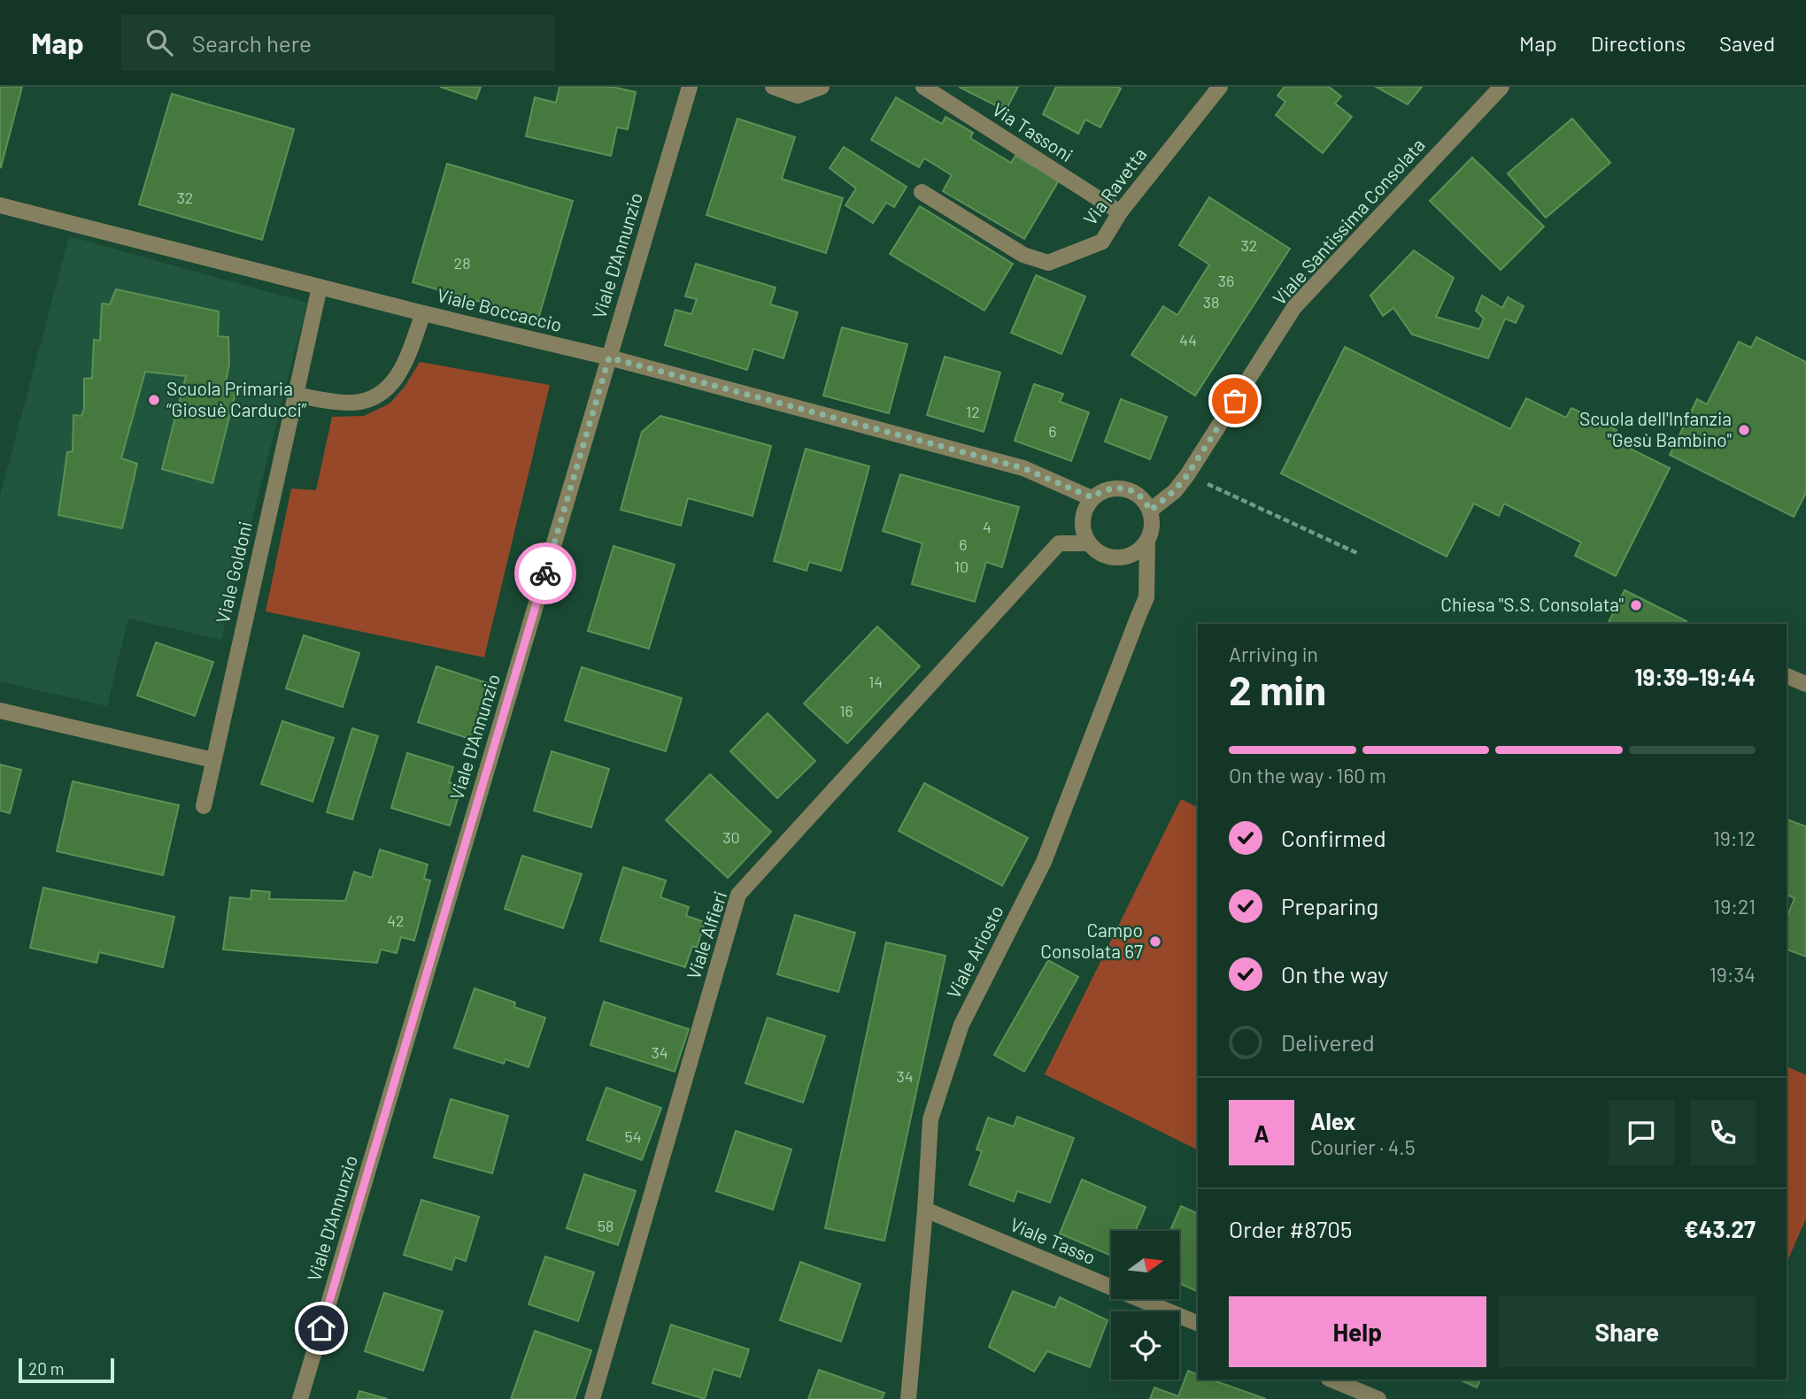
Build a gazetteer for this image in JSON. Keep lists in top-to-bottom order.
{
  "streets": {
    "street": [
      "Via Tassoni",
      "Via Ravetta",
      "Viale Santissima Consolata",
      "Viale D'Annunzio",
      "Viale Boccaccio",
      "Viale Goldoni",
      "Viale Alfieri",
      "Viale Ariosto",
      "Viale Tasso"
    ]
  },
  "crossings": [
    ["Via Tassoni", "Via Ravetta"],
    ["Viale Santissima Consolata", "Viale Boccaccio"],
    ["Viale Santissima Consolata", "Viale Alfieri"],
    ["Viale Santissima Consolata", "Viale Ariosto"],
    ["Viale D'Annunzio", "Viale Boccaccio"],
    ["Viale Boccaccio", "Viale Goldoni"],
    ["Viale Boccaccio", "Viale Alfieri"],
    ["Viale Boccaccio", "Viale Ariosto"],
    ["Viale Alfieri", "Viale Ariosto"],
    ["Viale Ariosto", "Viale Tasso"]
  ],
  "places": [
    "Scuola Primaria “Giosuè Carducci”",
    "Scuola dell'Infanzia \"Gesù Bambino\"",
    "Chiesa \"S.S. Consolata\"",
    "Campo Consolata 67"
  ],
  "house_numbers": [
    "32",
    "32",
    "28",
    "36",
    "38",
    "44",
    "12",
    "6",
    "4",
    "6",
    "10",
    "14",
    "16",
    "30",
    "42",
    "34",
    "34",
    "54",
    "58"
  ],
  "scale_bar": "20 m",
  "north": "right",
  "page": {
    "header": "Map",
    "search": "Search here",
    "nav": ["Map", "Directions", "Saved"],
    "heading": ["2 min", "Arriving in", "19:39–19:44"],
    "panel": [
      "Alex",
      "Courier · 4.5",
      "Order #8705",
      "€43.27"
    ],
    "bar": "On the way · 160 m",
    "list": [
      ["Confirmed", "19:12"],
      ["Preparing", "19:21"],
      ["On the way", "19:34"],
      "Delivered"
    ],
    "round": "A",
    "buttons": ["Help", "Share"],
    "scale": "20 m"
  }
}
